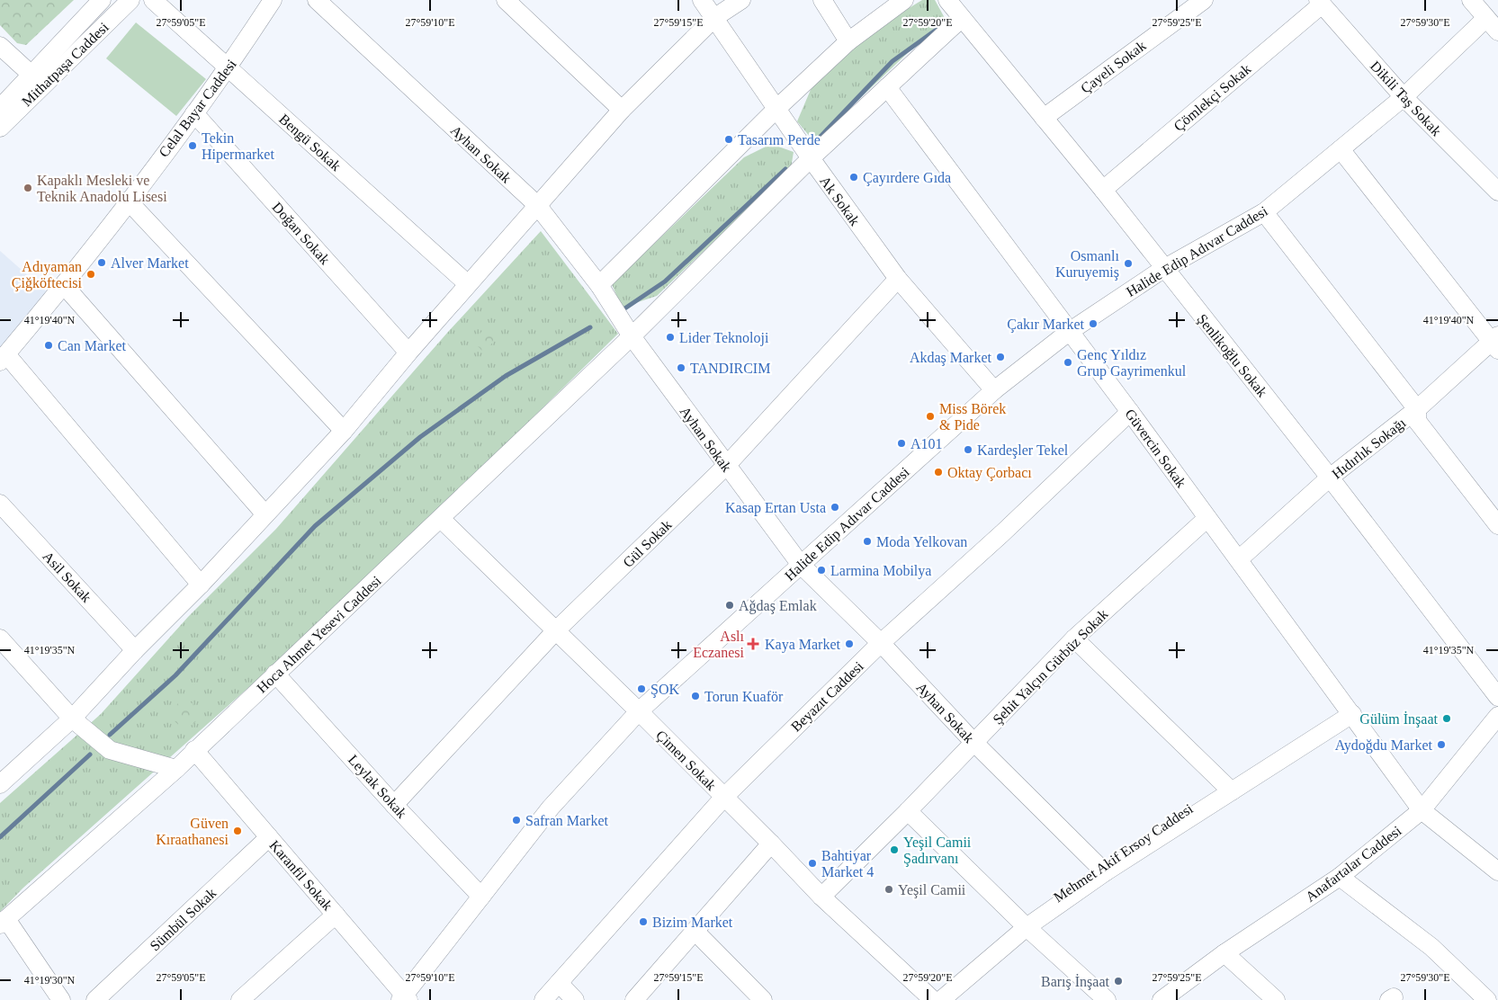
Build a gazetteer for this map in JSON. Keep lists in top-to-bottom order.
{
  "streets": {
    "street": [
      "Mithatpaşa Caddesi",
      "Çayeli Sokak",
      "Çömlekçi Sokak",
      "Dikili Taş Sokak",
      "Celal Bayar Caddesi",
      "Bengü Sokak",
      "Ayhan Sokak",
      "Ak Sokak",
      "Doğan Sokak",
      "Halide Edip Adıvar Caddesi",
      "Şenlikoğlu Sokak",
      "Güvercin Sokak",
      "Hıdırlık Sokağı",
      "Gül Sokak",
      "Asil Sokak",
      "Hoca Ahmet Yesevi Caddesi",
      "Şehit Yalçın Gürbüz Sokak",
      "Beyazıt Caddesi",
      "Çimen Sokak",
      "Leylak Sokak",
      "Mehmet Akif Ersoy Caddesi",
      "Anafartalar Caddesi",
      "Karanfil Sokak",
      "Sümbül Sokak"
    ]
  },
  "crossings": [
    ["Çayeli Sokak", "Şenlikoğlu Sokak"],
    ["Çömlekçi Sokak", "Dikili Taş Sokak"],
    ["Çömlekçi Sokak", "Şenlikoğlu Sokak"],
    ["Dikili Taş Sokak", "Halide Edip Adıvar Caddesi"],
    ["Celal Bayar Caddesi", "Bengü Sokak"],
    ["Celal Bayar Caddesi", "Doğan Sokak"],
    ["Ayhan Sokak", "Halide Edip Adıvar Caddesi"],
    ["Ayhan Sokak", "Gül Sokak"],
    ["Ayhan Sokak", "Hoca Ahmet Yesevi Caddesi"],
    ["Ayhan Sokak", "Şehit Yalçın Gürbüz Sokak"],
    ["Ayhan Sokak", "Beyazıt Caddesi"],
    ["Ayhan Sokak", "Mehmet Akif Ersoy Caddesi"],
    ["Ak Sokak", "Halide Edip Adıvar Caddesi"],
    ["Ak Sokak", "Gül Sokak"],
    ["Ak Sokak", "Hoca Ahmet Yesevi Caddesi"],
    ["Halide Edip Adıvar Caddesi", "Şenlikoğlu Sokak"],
    ["Halide Edip Adıvar Caddesi", "Güvercin Sokak"],
    ["Halide Edip Adıvar Caddesi", "Çimen Sokak"],
    ["Halide Edip Adıvar Caddesi", "Leylak Sokak"],
    ["Halide Edip Adıvar Caddesi", "Karanfil Sokak"],
    ["Şenlikoğlu Sokak", "Hıdırlık Sokağı"],
    ["Şenlikoğlu Sokak", "Hoca Ahmet Yesevi Caddesi"],
    ["Güvercin Sokak", "Hıdırlık Sokağı"],
    ["Güvercin Sokak", "Hoca Ahmet Yesevi Caddesi"],
    ["Güvercin Sokak", "Şehit Yalçın Gürbüz Sokak"],
    ["Güvercin Sokak", "Beyazıt Caddesi"],
    ["Güvercin Sokak", "Mehmet Akif Ersoy Caddesi"],
    ["Güvercin Sokak", "Anafartalar Caddesi"],
    ["Gül Sokak", "Çimen Sokak"],
    ["Gül Sokak", "Leylak Sokak"],
    ["Hoca Ahmet Yesevi Caddesi", "Çimen Sokak"],
    ["Hoca Ahmet Yesevi Caddesi", "Leylak Sokak"],
    ["Hoca Ahmet Yesevi Caddesi", "Karanfil Sokak"],
    ["Şehit Yalçın Gürbüz Sokak", "Çimen Sokak"],
    ["Beyazıt Caddesi", "Çimen Sokak"],
    ["Çimen Sokak", "Mehmet Akif Ersoy Caddesi"],
    ["Karanfil Sokak", "Sümbül Sokak"]
  ],
  "places": {
    "other": [
      "Tasarım Perde",
      "Tekin Hipermarket",
      "Çayırdere Gıda",
      "Kapaklı Mesleki ve Teknik Anadolu Lisesi",
      "Alver Market",
      "Osmanlı Kuruyemiş",
      "Adıyaman Çiğköftecisi",
      "Çakır Market",
      "Lider Teknoloji",
      "Can Market",
      "Akdaş Market",
      "Genç Yıldız Grup Gayrimenkul",
      "TANDIRCIM",
      "Miss Börek & Pide",
      "A101",
      "Kardeşler Tekel",
      "Oktay Çorbacı",
      "Kasap Ertan Usta",
      "Moda Yelkovan",
      "Larmina Mobilya",
      "Ağdaş Emlak",
      "Kaya Market",
      "ŞOK",
      "Torun Kuaför",
      "Gülüm İnşaat",
      "Aydoğdu Market",
      "Safran Market",
      "Güven Kıraathanesi",
      "Yeşil Camii Şadırvanı",
      "Bahtiyar Market 4",
      "Yeşil Camii",
      "Bizim Market",
      "Barış İnşaat"
    ],
    "health": ["Aslı Eczanesi"]
  },
  "coordinates": [
    "27°59'05\"E",
    "27°59'10\"E",
    "27°59'15\"E",
    "27°59'20\"E",
    "27°59'25\"E",
    "27°59'30\"E",
    "41°19'40\"N",
    "41°19'35\"N",
    "41°19'30\"N"
  ]
}
